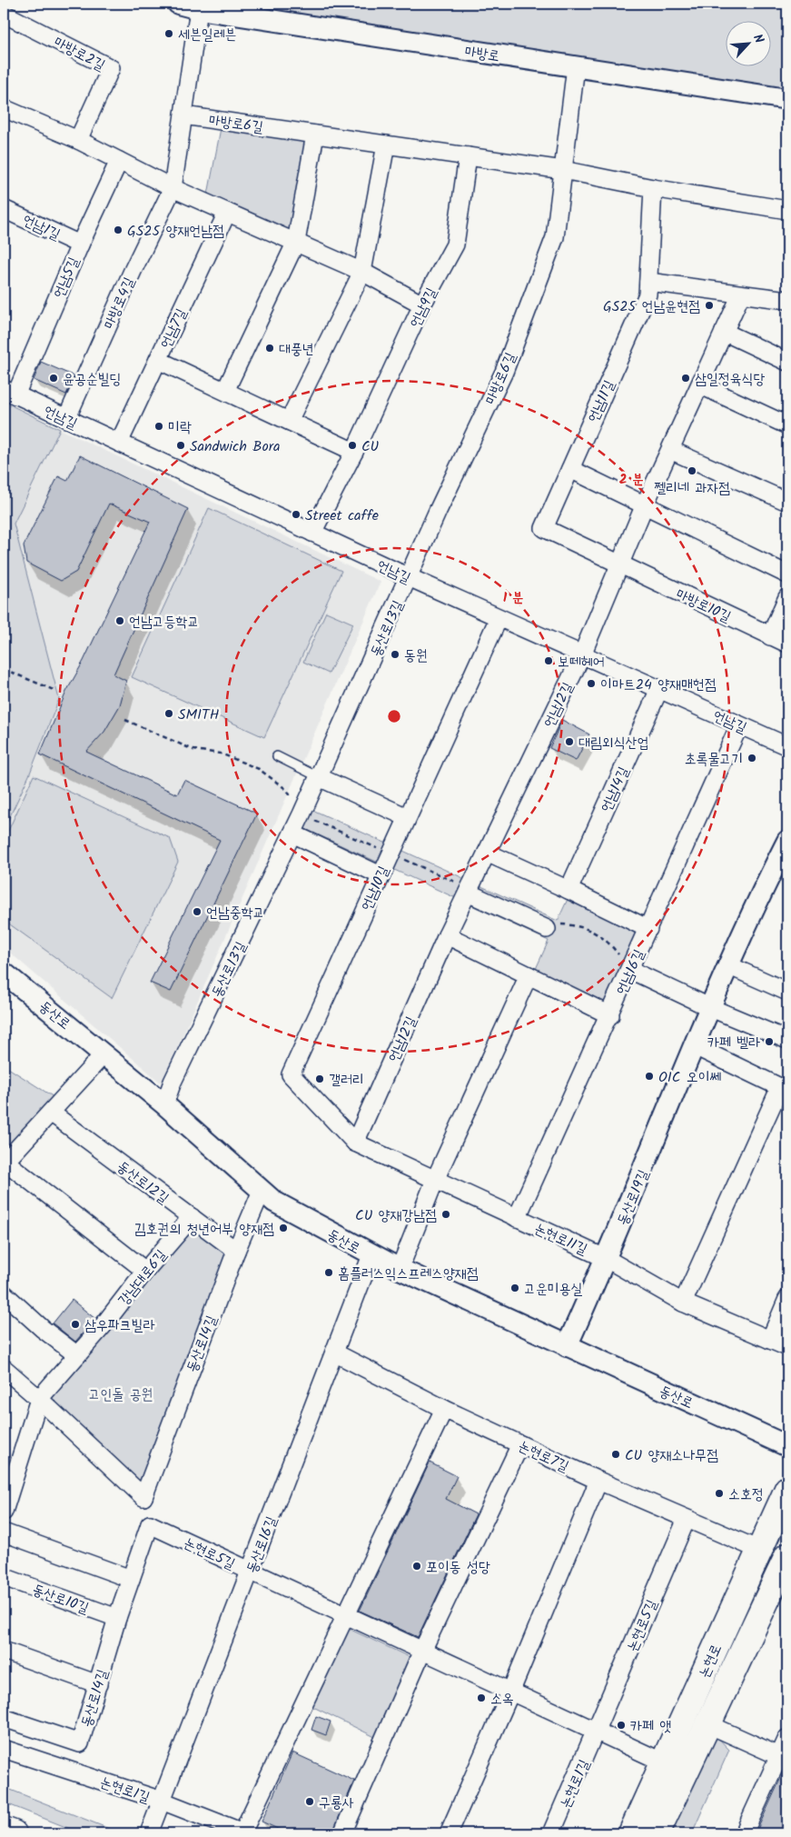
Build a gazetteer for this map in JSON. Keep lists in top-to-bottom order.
{
  "streets": {
    "main road": ["논현로"],
    "street": [
      "마방로2길",
      "마방로",
      "마방로6길",
      "언남1길",
      "언남5길",
      "마방로4길",
      "언남9길",
      "언남7길",
      "언남11길",
      "언남길",
      "마방로10길",
      "동산로13길",
      "언남12길",
      "언남14길",
      "언남10길",
      "언남16길",
      "동산로",
      "동산로12길",
      "동산로19길",
      "논현로11길",
      "강남대로6길",
      "동산로14길",
      "논현로7길",
      "동산로16길",
      "논현로5길",
      "동산로10길",
      "논현로1길"
    ]
  },
  "crossings": [
    ["마방로", "마방로6길"],
    ["마방로", "마방로4길"],
    ["마방로6길", "마방로4길"],
    ["마방로6길", "언남9길"],
    ["마방로6길", "언남11길"],
    ["마방로6길", "언남길"],
    ["마방로6길", "동산로13길"],
    ["언남1길", "언남5길"],
    ["언남5길", "언남길"],
    ["마방로4길", "언남길"],
    ["언남9길", "언남길"],
    ["언남7길", "언남길"],
    ["언남11길", "마방로10길"],
    ["언남길", "동산로13길"],
    ["언남길", "언남12길"],
    ["언남길", "언남14길"],
    ["언남길", "언남10길"],
    ["언남길", "언남16길"],
    ["동산로13길", "동산로"],
    ["언남12길", "언남10길"],
    ["언남12길", "논현로11길"],
    ["언남10길", "논현로11길"],
    ["언남16길", "논현로11길"],
    ["동산로", "동산로19길"],
    ["동산로", "동산로14길"],
    ["동산로", "동산로16길"],
    ["동산로12길", "강남대로6길"],
    ["동산로12길", "동산로14길"],
    ["동산로19길", "논현로11길"],
    ["동산로14길", "논현로5길"],
    ["동산로14길", "동산로10길"],
    ["논현로7길", "동산로16길"],
    ["논현로7길", "논현로5길"],
    ["논현로7길", "논현로"],
    ["동산로16길", "논현로5길"],
    ["동산로16길", "논현로1길"],
    ["논현로5길", "논현로"],
    ["논현로5길", "논현로1길"]
  ],
  "parks": ["고인돌 공원"],
  "places": [
    "세븐일레븐",
    "GS25 양재언남점",
    "GS25 언남윤현점",
    "대풍년",
    "윤공순빌딩",
    "삼일정육식당",
    "미락",
    "Sandwich Bora",
    "CU",
    "쩰리네 과자점",
    "Street caffe",
    "언남고등학교",
    "동원",
    "보떼헤어",
    "이마트24 양재매헌점",
    "SMITH",
    "대림외식산업",
    "초록물고기",
    "언남중학교",
    "카페 벨라",
    "OIC 오이쎄",
    "갤러리",
    "CU 양재강남점",
    "김호권의 청년어부 양재점",
    "홈플러스익스프레스양재점",
    "고운미용실",
    "삼우파크빌라",
    "CU 양재소나무점",
    "소호정",
    "포이동 성당",
    "소옥",
    "카페 앳",
    "구룡사"
  ],
  "north": "top right",
  "rings": ["2 분", "1 분"]
}
